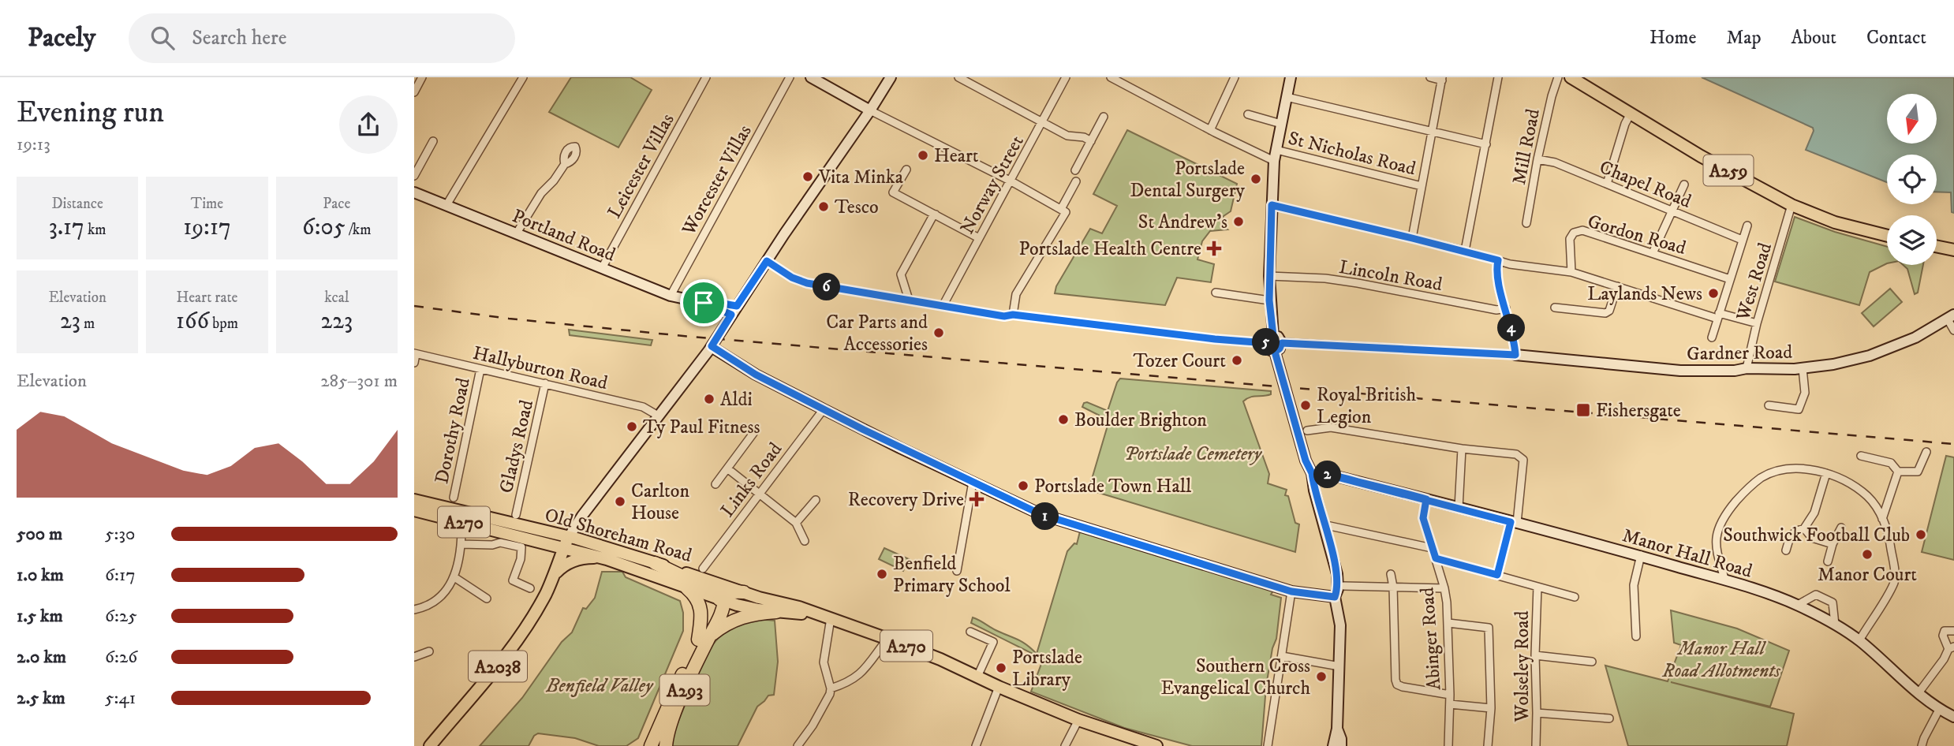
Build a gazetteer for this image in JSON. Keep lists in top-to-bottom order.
{
  "streets": {
    "highway": ["A293"],
    "main road": [
      "A259",
      "Portland Road",
      "Gardner Road",
      "A270",
      "Old Shoreham Road",
      "Manor Hall Road",
      "A2038"
    ],
    "street": [
      "Mill Road",
      "St Nicholas Road",
      "Leicester Villas",
      "Worcester Villas",
      "Chapel Road",
      "Norway Street",
      "Gordon Road",
      "Lincoln Road",
      "West Road",
      "Hallyburton Road",
      "Dorothy Road",
      "Gladys Road",
      "Links Road",
      "Abinger Road",
      "Wolseley Road"
    ]
  },
  "crossings": [
    ["Mill Road", "Chapel Road"],
    ["Leicester Villas", "Portland Road"],
    ["A259", "West Road"],
    ["Worcester Villas", "Portland Road"],
    ["West Road", "Gardner Road"],
    ["Hallyburton Road", "Dorothy Road"],
    ["Hallyburton Road", "Gladys Road"],
    ["Old Shoreham Road", "A2038"],
    ["Old Shoreham Road", "A293"],
    ["Manor Hall Road", "Abinger Road"]
  ],
  "parks": ["Portslade Cemetery", "Manor Hall Road Allotments", "Benfield Valley"],
  "places": {
    "other": [
      "Heart",
      "Vita Minka",
      "Portslade Dental Surgery",
      "Tesco",
      "St Andrew's",
      "Laylands News",
      "Car Parts and Accessories",
      "Tozer Court",
      "Aldi",
      "Royal British Legion",
      "Boulder Brighton",
      "Ty Paul Fitness",
      "Portslade Town Hall",
      "Carlton House",
      "Southwick Football Club",
      "Manor Court",
      "Benfield Primary School",
      "Portslade Library",
      "Southern Cross Evangelical Church"
    ],
    "health": ["Portslade Health Centre", "Recovery Drive"],
    "transit": ["Fishersgate"]
  },
  "north": "bottom",
  "page": {
    "header": "Pacely",
    "search": "Search here",
    "nav": [
      "Home",
      "Map",
      "About",
      "Contact"
    ],
    "heading": ["Evening run", "19:13"],
    "stats": [
      ["Distance", "3.17 km"],
      ["Time", "19:17"],
      ["Pace", "6:05 /km"],
      ["Elevation", "23 m"],
      ["Heart rate", "166 bpm"],
      ["kcal", "223"]
    ],
    "pins": [
      "6",
      "4",
      "5",
      "2",
      "1"
    ],
    "chart": ["Elevation", "285–301 m"],
    "list": [
      {
        "name": "500 m",
        "note": "5:30"
      },
      {
        "name": "1.0 km",
        "note": "6:17"
      },
      {
        "name": "1.5 km",
        "note": "6:25"
      },
      {
        "name": "2.0 km",
        "note": "6:26"
      },
      {
        "name": "2.5 km",
        "note": "5:41"
      }
    ]
  }
}
